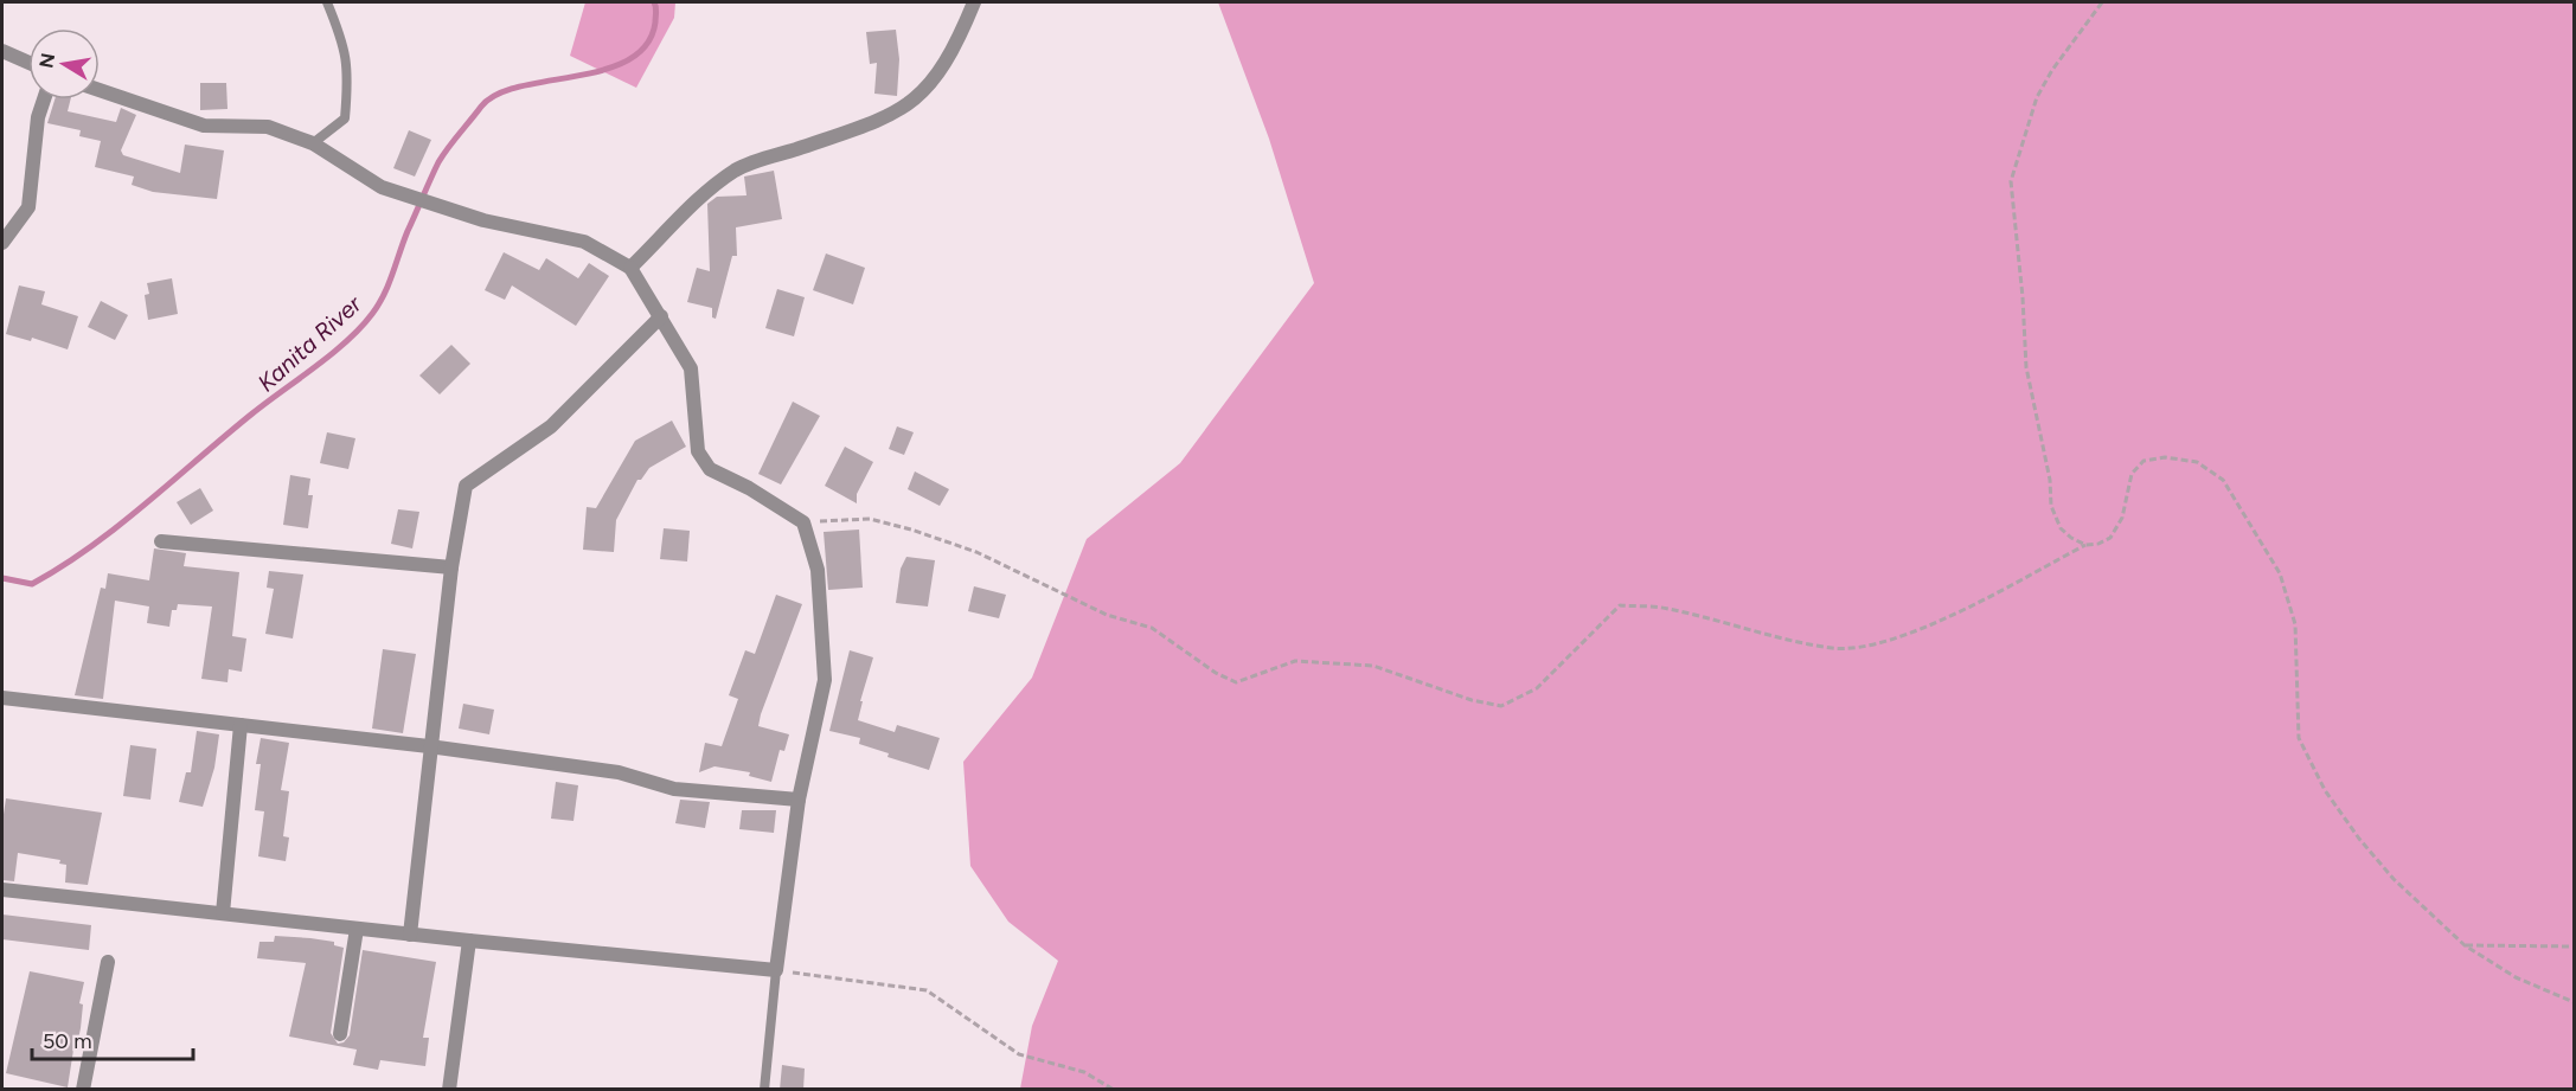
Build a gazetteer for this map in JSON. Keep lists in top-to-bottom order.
{
  "water": ["Kanita River"],
  "scale_bar": "50 m",
  "north": "left"
}
